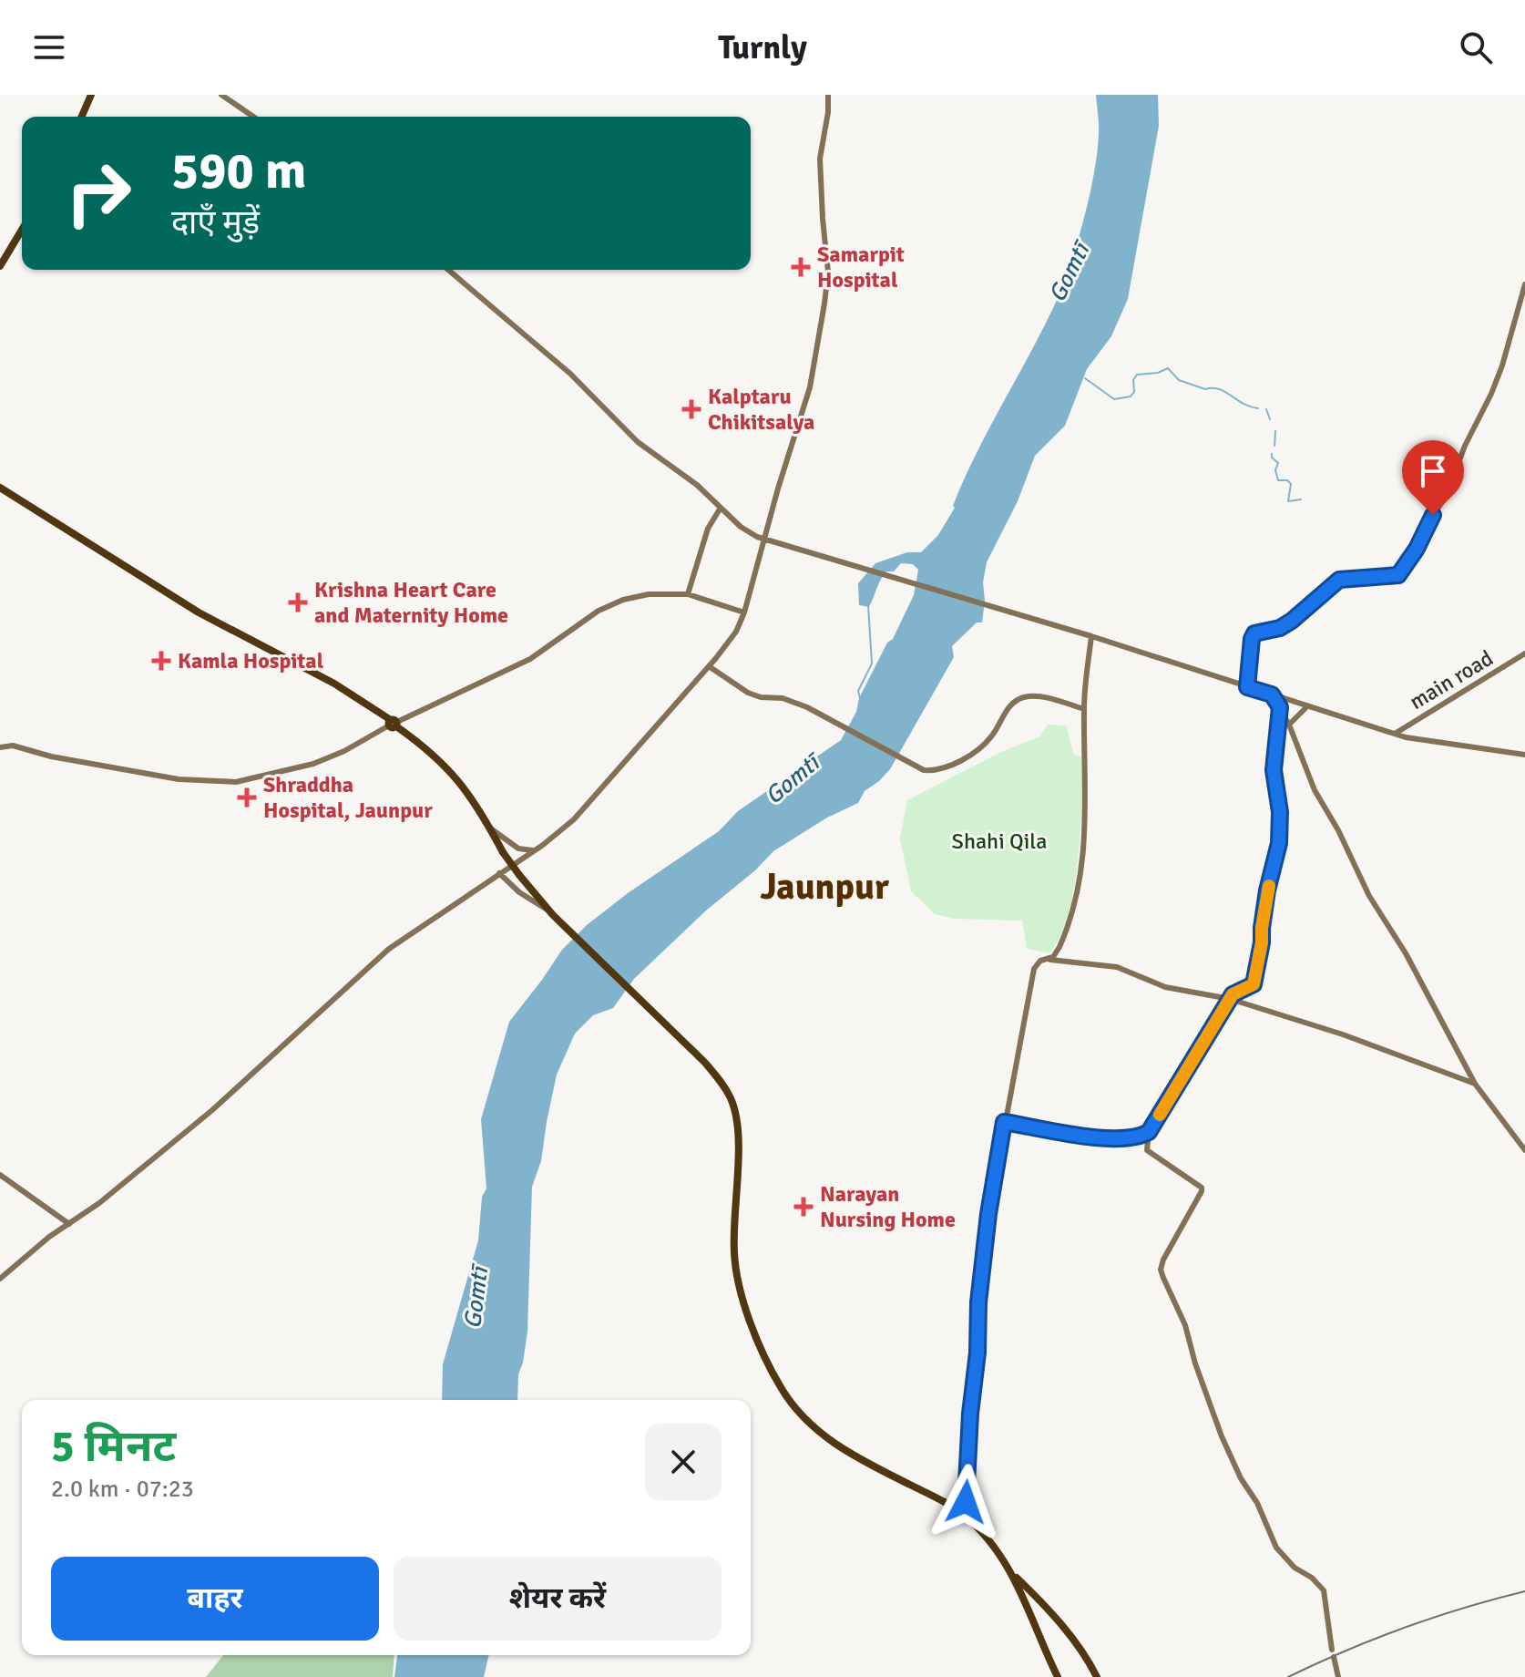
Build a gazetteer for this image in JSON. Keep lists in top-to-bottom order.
{
  "streets": {
    "main road": ["main road"]
  },
  "districts": ["Jaunpur"],
  "water": ["Gomtī"],
  "parks": ["Shahi Qila"],
  "places": {
    "health": [
      "Samarpit Hospital",
      "Kalptaru Chikitsalya",
      "Krishna Heart Care and Maternity Home",
      "Kamla Hospital",
      "Shraddha Hospital, Jaunpur",
      "Narayan Nursing Home"
    ]
  },
  "page": {
    "header": "Turnly",
    "turn": ["590 m", "दाएँ मुड़ें"],
    "heading": ["5 मिनट", "2.0 km · 07:23"],
    "buttons": ["बाहर", "शेयर करें"]
  }
}
